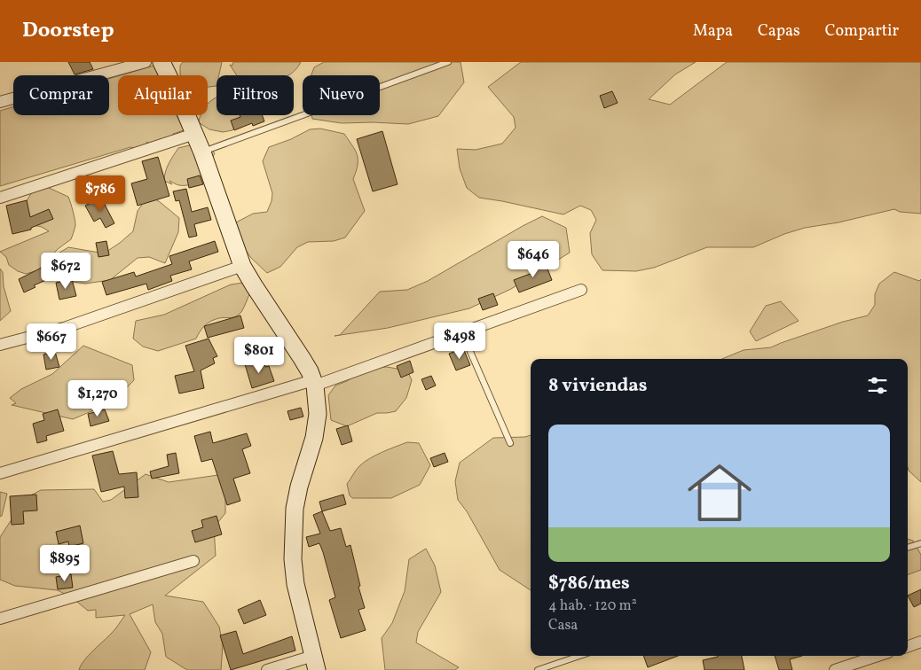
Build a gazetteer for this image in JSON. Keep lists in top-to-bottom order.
{
  "page": {
    "header": "Doorstep",
    "nav": ["Mapa", "Capas", "Compartir"],
    "chip": [
      "Comprar",
      "Alquilar",
      "Filtros",
      "Nuevo"
    ],
    "price": [
      "$786",
      "$646",
      "$672",
      "$498",
      "$667",
      "$801",
      "$1,270",
      "$895"
    ],
    "heading": "8 viviendas",
    "list": [
      {
        "name": "$786/mes",
        "note": "4 hab. · 120 m² · Casa"
      }
    ]
  }
}
